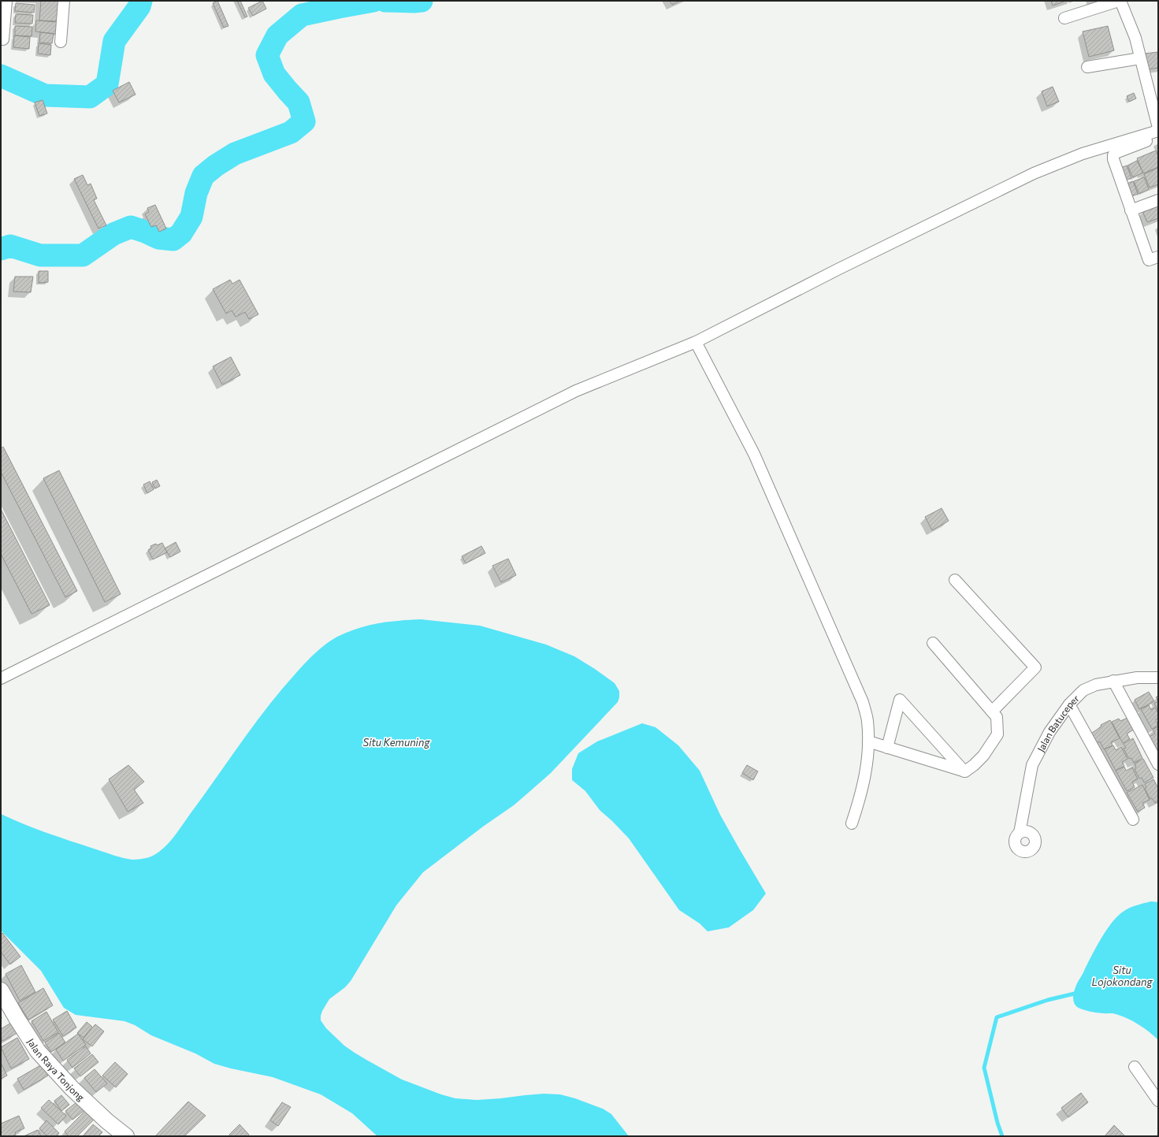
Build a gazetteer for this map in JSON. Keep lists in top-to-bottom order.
{
  "streets": {
    "main road": ["Jalan Raya Tonjong"],
    "street": ["Jalan Batuceper"]
  },
  "water": ["Situ Kemuning", "Situ Lojokondang"]
}
